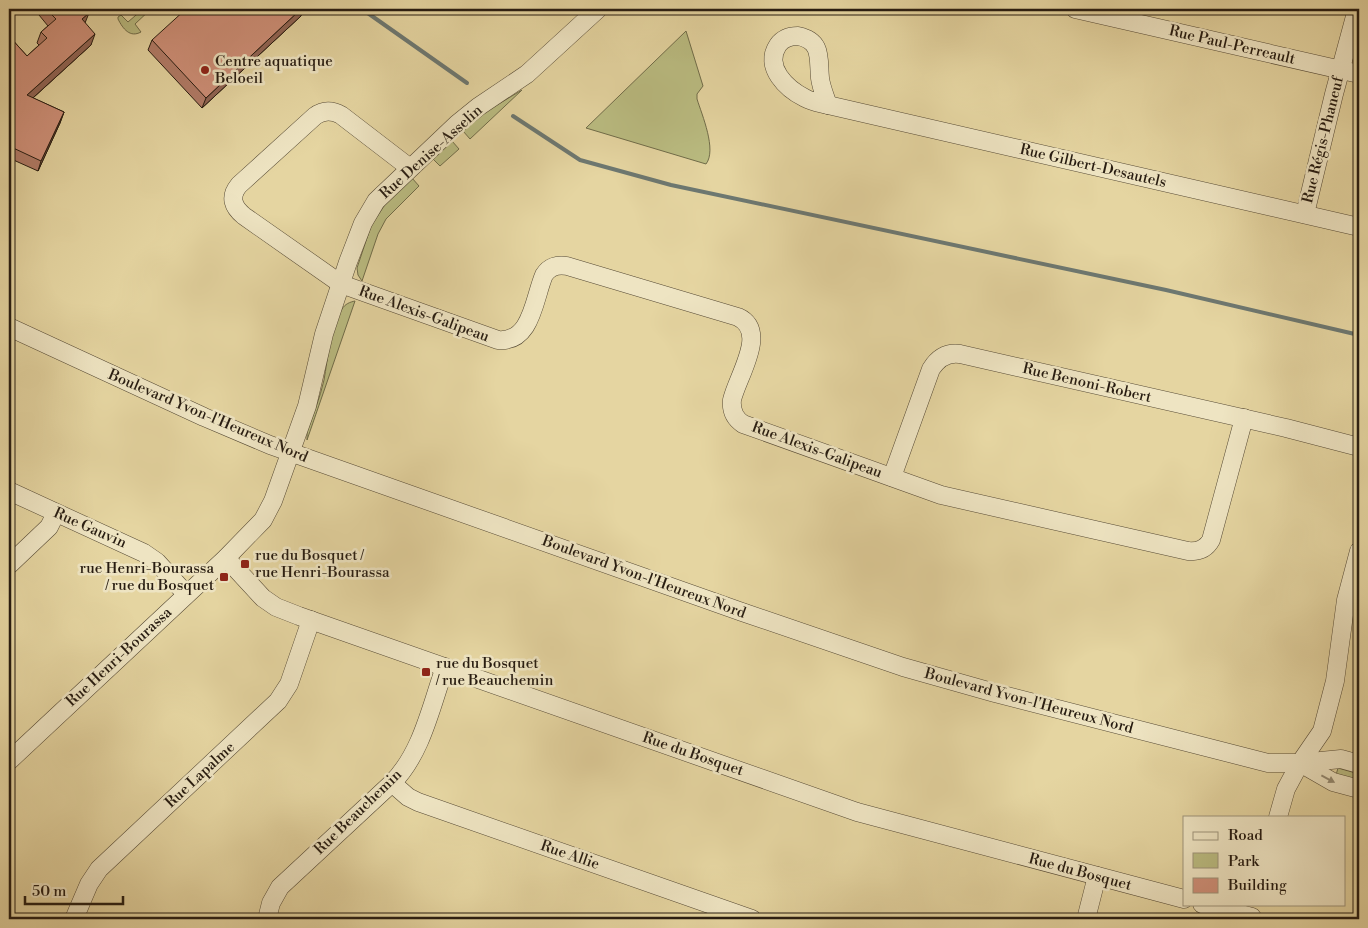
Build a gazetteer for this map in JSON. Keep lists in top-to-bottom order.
{
  "streets": {
    "street": [
      "Rue Paul-Perreault",
      "Rue Régis-Phaneuf",
      "Rue Denise-Asselin",
      "Rue Gilbert-Desautels",
      "Rue Alexis-Galipeau",
      "Rue Benoni-Robert",
      "Boulevard Yvon-l'Heureux Nord",
      "Rue Gauvin",
      "Rue Henri-Bourassa",
      "Rue du Bosquet",
      "Rue Lapalme",
      "Rue Beauchemin",
      "Rue Allie"
    ]
  },
  "crossings": [
    ["Rue Paul-Perreault", "Rue Régis-Phaneuf"],
    ["Rue Régis-Phaneuf", "Rue Gilbert-Desautels"],
    ["Rue Denise-Asselin", "Rue Alexis-Galipeau"],
    ["Rue Denise-Asselin", "Boulevard Yvon-l'Heureux Nord"],
    ["Rue Denise-Asselin", "Rue Henri-Bourassa"],
    ["Rue Alexis-Galipeau", "Rue Benoni-Robert"],
    ["Boulevard Yvon-l'Heureux Nord", "Rue Henri-Bourassa"],
    ["Rue Gauvin", "Rue Henri-Bourassa"],
    ["Rue Henri-Bourassa", "Rue du Bosquet"],
    ["Rue du Bosquet", "Rue Lapalme"],
    ["Rue du Bosquet", "Rue Beauchemin"],
    ["Rue Beauchemin", "Rue Allie"]
  ],
  "places": {
    "other": ["Centre aquatique Beloeil"],
    "transit": ["rue du Bosquet / rue Henri-Bourassa", "rue Henri-Bourassa / rue du Bosquet", "rue du Bosquet / rue Beauchemin"]
  },
  "legend": ["Road", "Park", "Building"],
  "scale_bar": "50 m"
}
